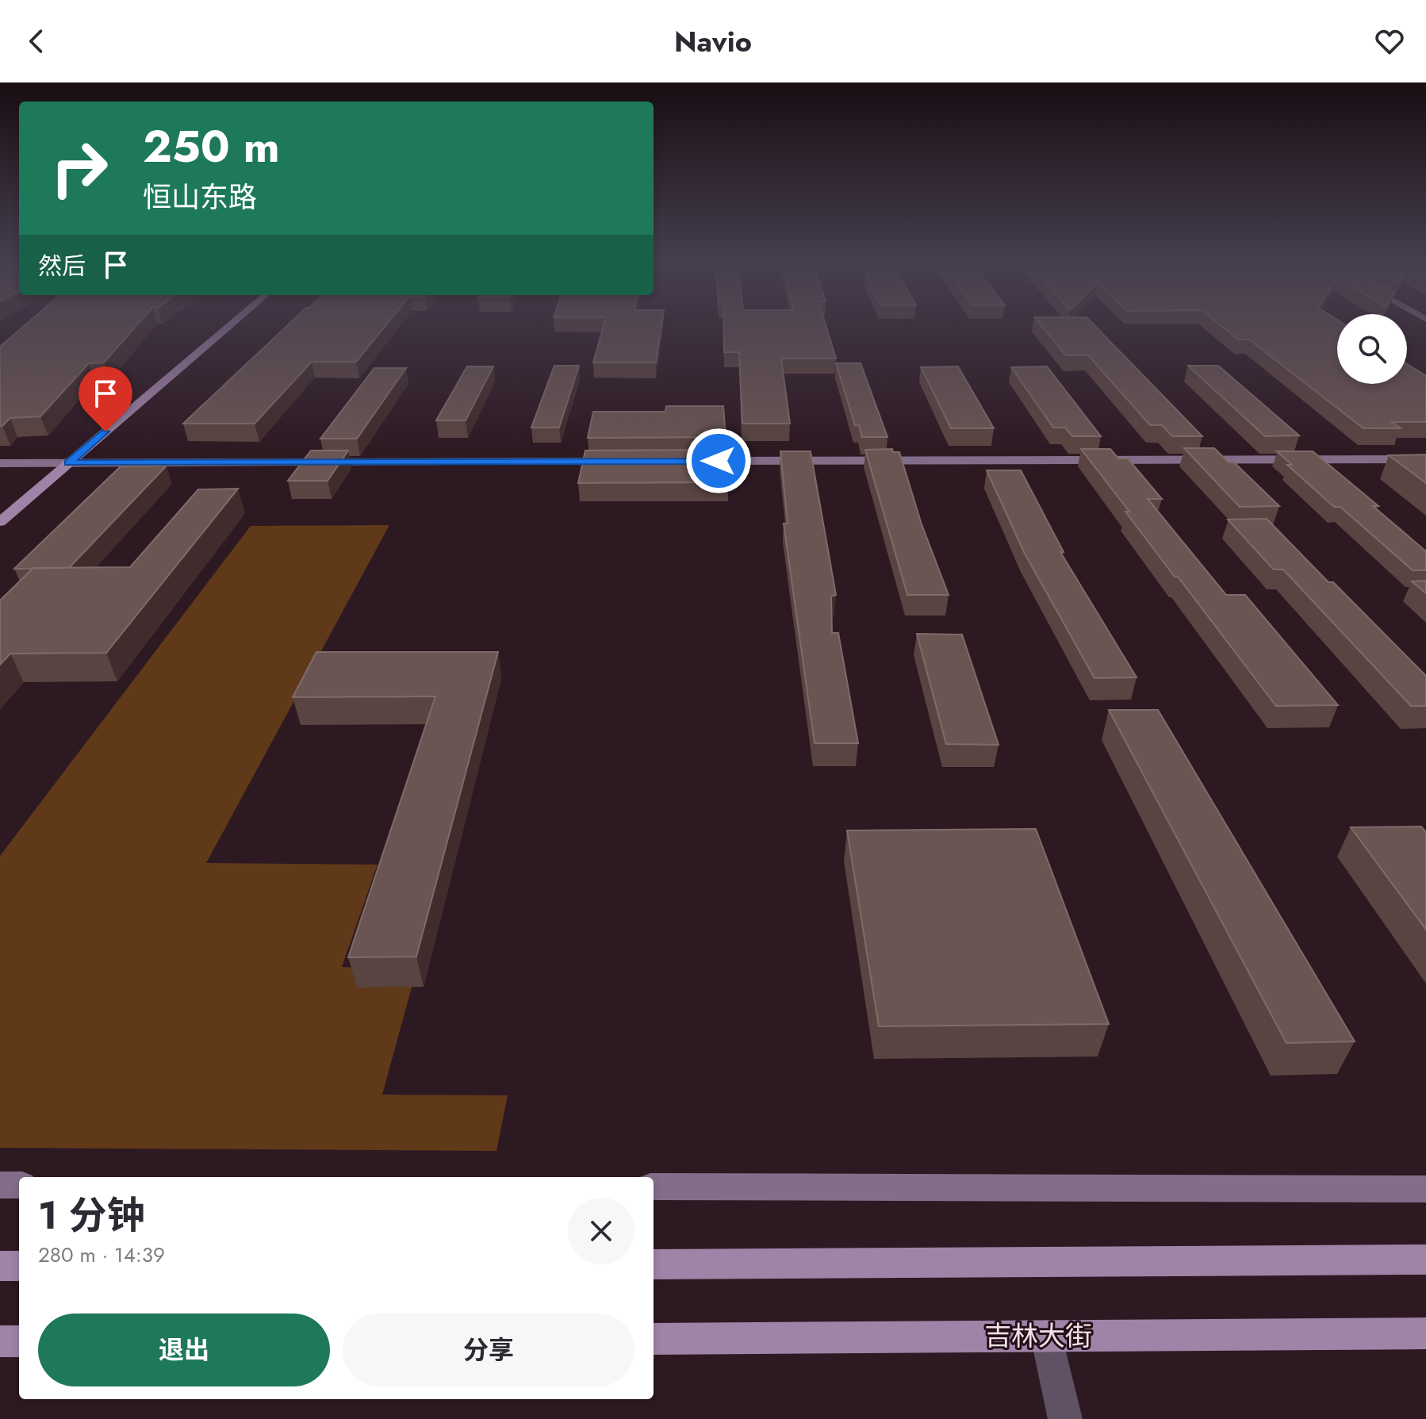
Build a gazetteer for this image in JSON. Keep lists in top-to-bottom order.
{
  "streets": {
    "main road": ["吉林大街"]
  },
  "page": {
    "header": "Navio",
    "turn": ["250 m", "恒山东路"],
    "then": "然后",
    "heading": ["1 分钟", "280 m · 14:39"],
    "buttons": ["退出", "分享"]
  }
}
